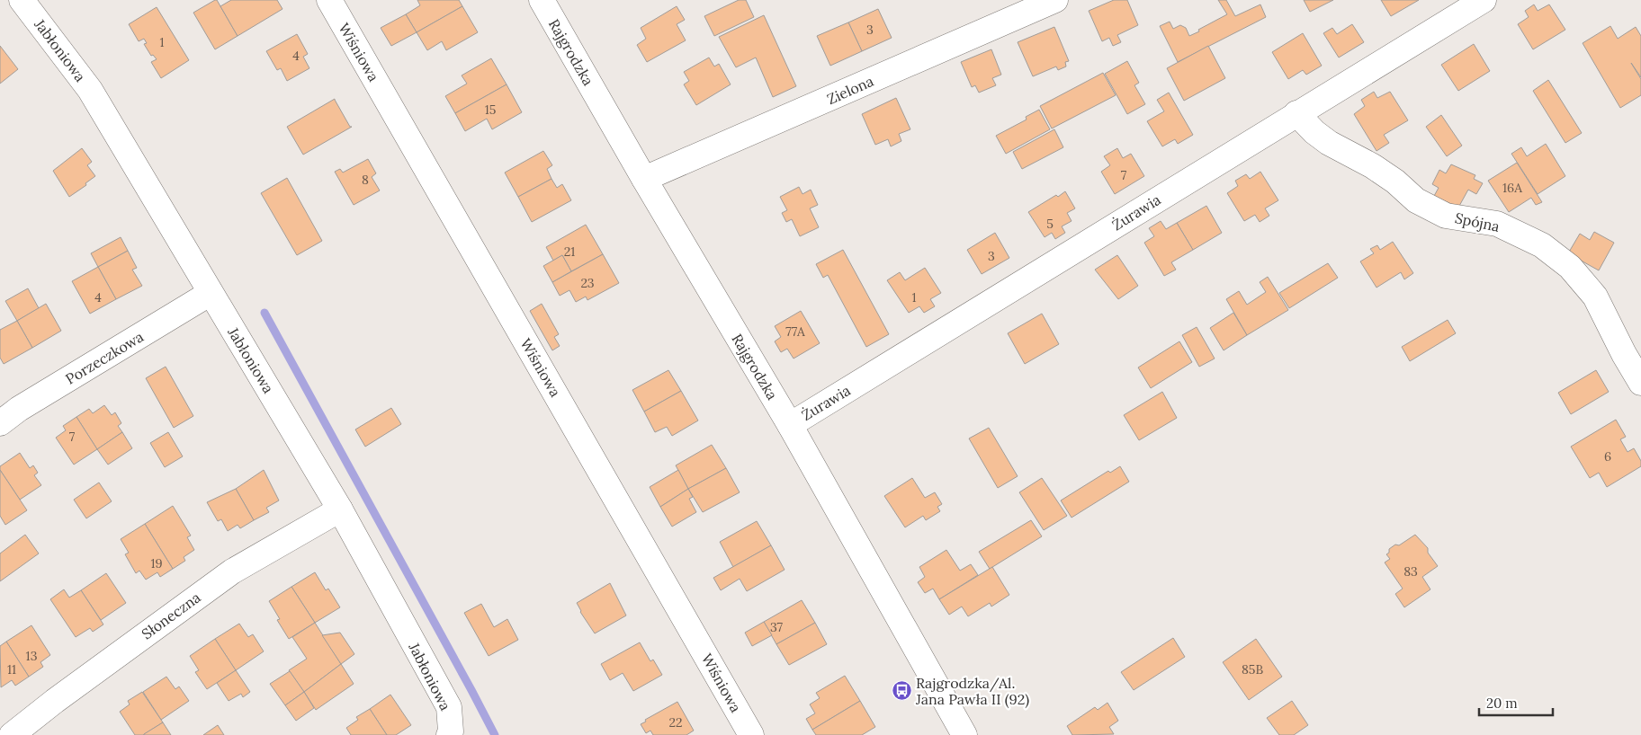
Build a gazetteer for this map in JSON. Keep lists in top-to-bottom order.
{
  "streets": {
    "street": [
      "Jabłoniowa",
      "Wiśniowa",
      "Rajgrodzka",
      "Zielona",
      "Żurawia",
      "Spójna",
      "Porzeczkowa",
      "Słoneczna"
    ]
  },
  "crossings": [
    ["Jabłoniowa", "Porzeczkowa"],
    ["Jabłoniowa", "Słoneczna"],
    ["Rajgrodzka", "Zielona"],
    ["Rajgrodzka", "Żurawia"],
    ["Żurawia", "Spójna"]
  ],
  "places": {
    "bus stop": ["Rajgrodzka/Al. Jana Pawła II (92)"]
  },
  "house_numbers": [
    "3",
    "1",
    "4",
    "15",
    "7",
    "8",
    "16A",
    "5",
    "21",
    "3",
    "23",
    "4",
    "1",
    "77A",
    "7",
    "6",
    "19",
    "83",
    "37",
    "13",
    "11",
    "85B",
    "22"
  ],
  "scale_bar": "20 m"
}
